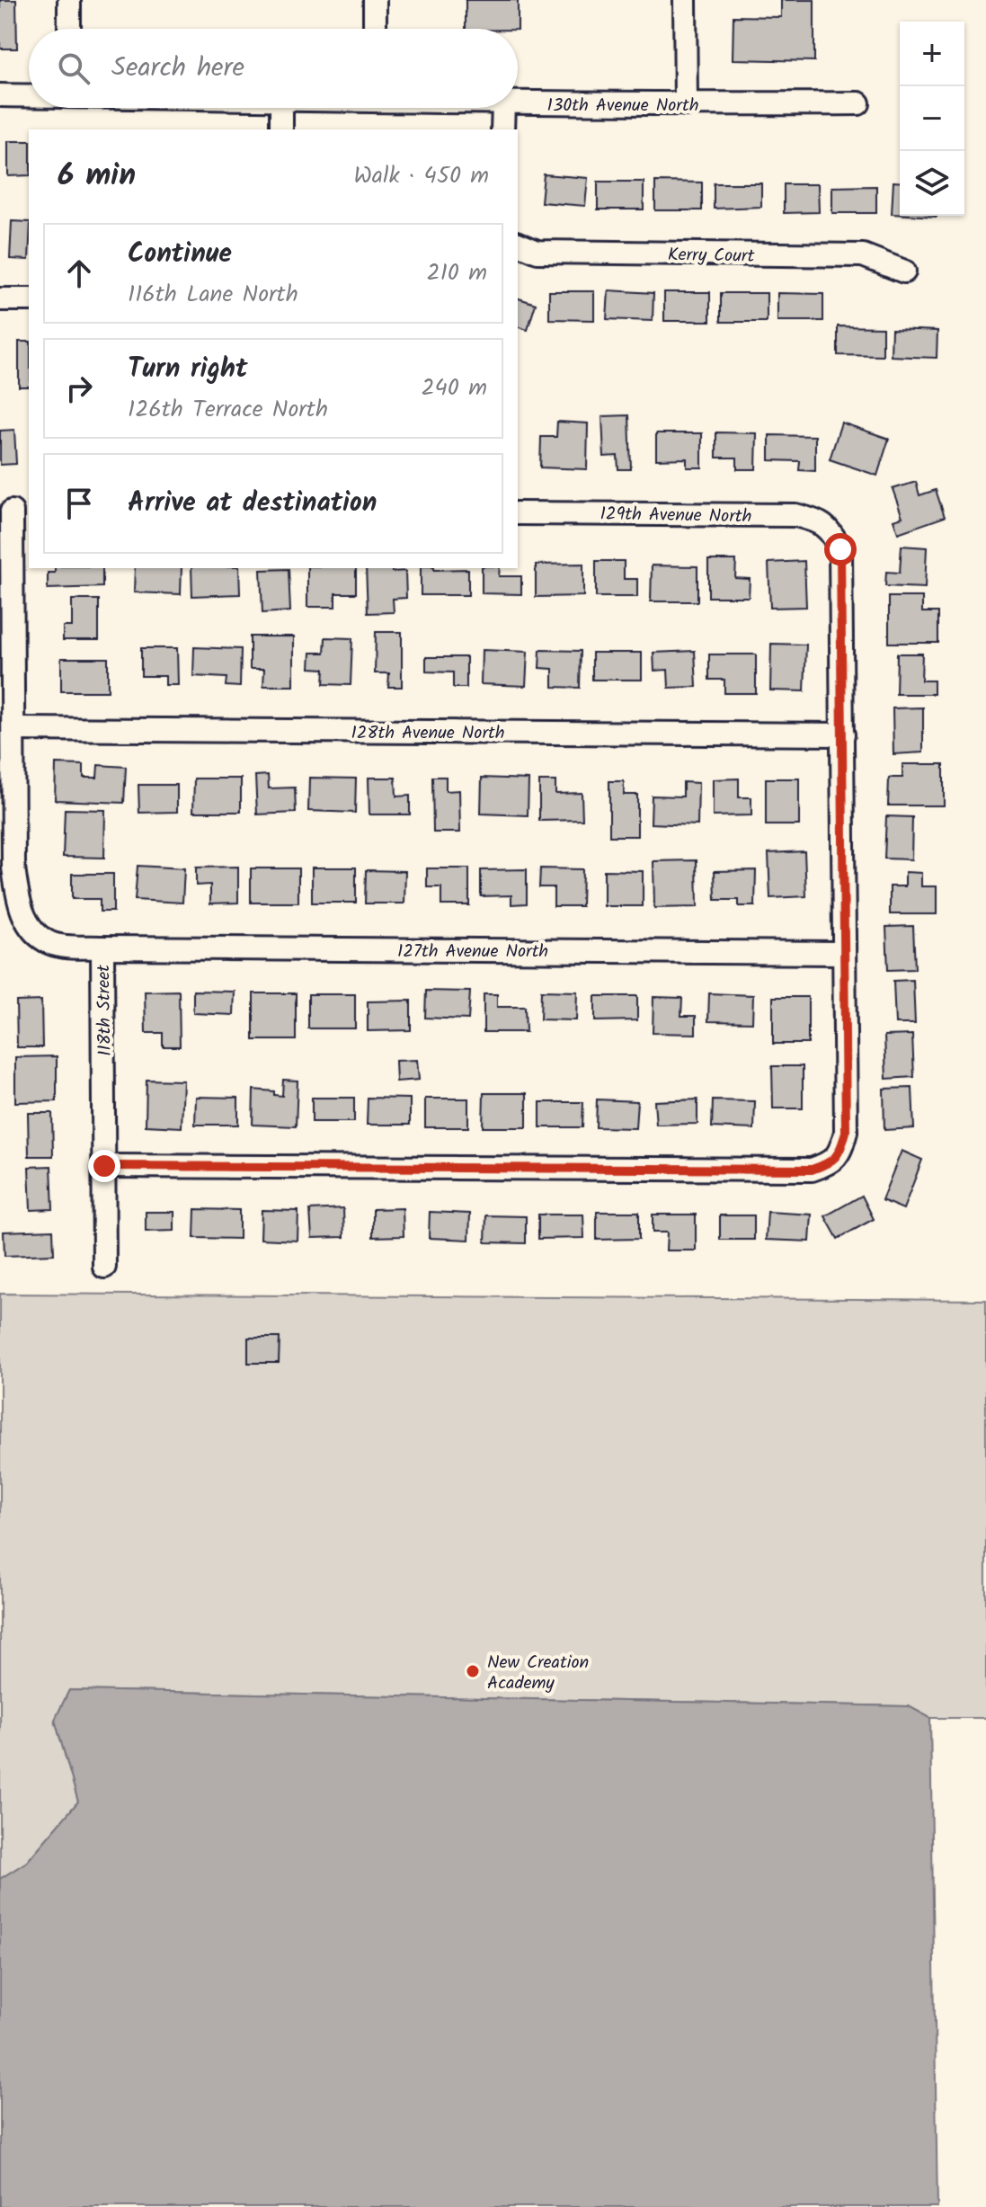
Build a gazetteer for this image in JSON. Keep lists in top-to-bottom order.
{
  "streets": {
    "street": [
      "130th Avenue North",
      "Kerry Court",
      "129th Avenue North",
      "128th Avenue North",
      "127th Avenue North",
      "118th Street"
    ]
  },
  "crossings": [
    ["129th Avenue North", "128th Avenue North"],
    ["128th Avenue North", "118th Street"],
    ["127th Avenue North", "118th Street"]
  ],
  "places": ["New Creation Academy"],
  "page": {
    "map_buttons": ["+", "−"],
    "search": "Search here",
    "heading": ["6 min", "Walk · 450 m"],
    "list": [
      ["Continue", "116th Lane North", "210 m"],
      ["Turn right", "126th Terrace North", "240 m"],
      "Arrive at destination"
    ]
  }
}
